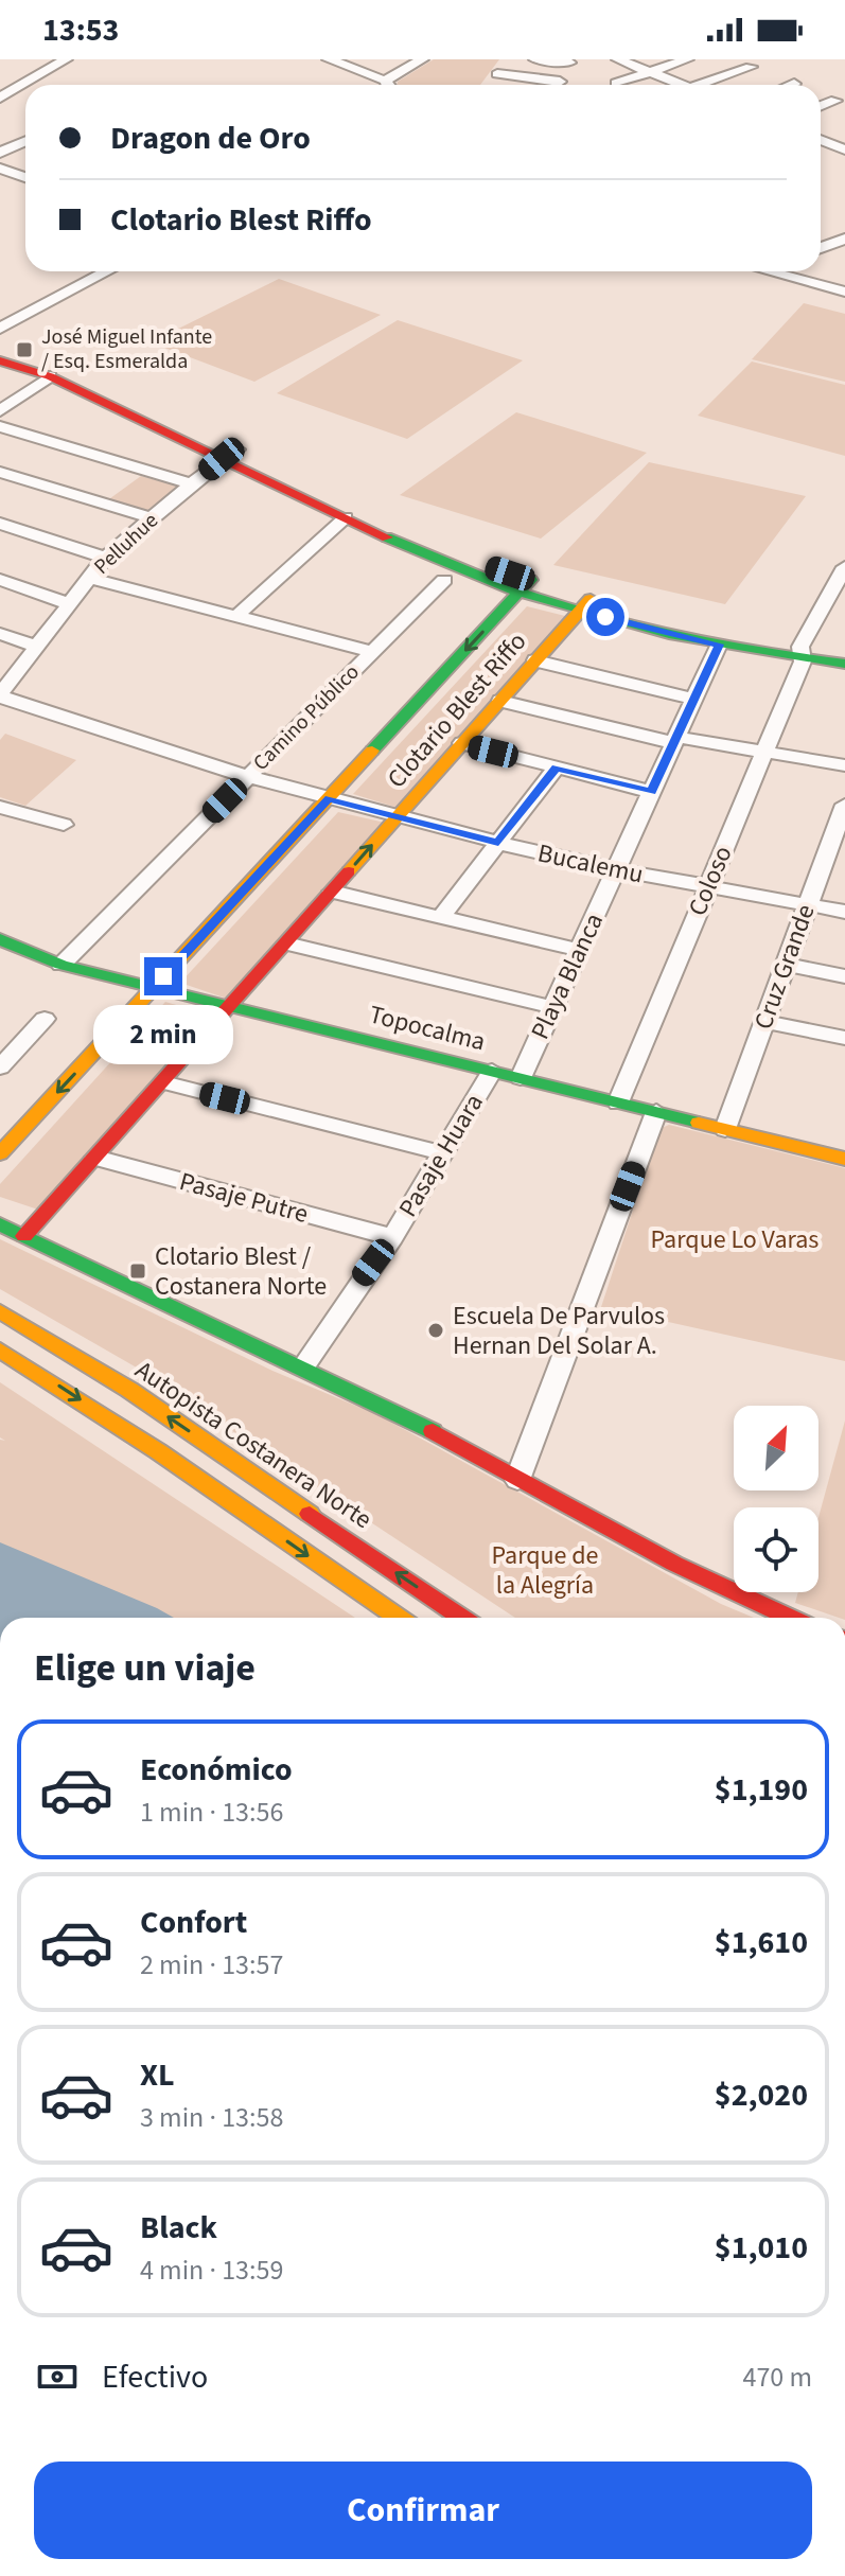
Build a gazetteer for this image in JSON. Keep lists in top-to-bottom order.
{
  "streets": {
    "main road": ["Clotario Blest Riffo", "Topocalma", "Autopista Costanera Norte"],
    "street": [
      "Pelluhue",
      "Camino Público",
      "Bucalemu",
      "Coloso",
      "Cruz Grande",
      "Playa Blanca",
      "Pasaje Huara",
      "Pasaje Putre"
    ]
  },
  "crossings": [
    ["Pelluhue", "Bucalemu"],
    ["Clotario Blest Riffo", "Bucalemu"],
    ["Clotario Blest Riffo", "Topocalma"],
    ["Clotario Blest Riffo", "Pasaje Putre"],
    ["Camino Público", "Bucalemu"],
    ["Camino Público", "Topocalma"],
    ["Bucalemu", "Coloso"],
    ["Bucalemu", "Cruz Grande"],
    ["Bucalemu", "Playa Blanca"],
    ["Coloso", "Topocalma"],
    ["Cruz Grande", "Topocalma"],
    ["Playa Blanca", "Topocalma"],
    ["Topocalma", "Pasaje Huara"],
    ["Pasaje Huara", "Pasaje Putre"]
  ],
  "parks": ["Parque Lo Varas", "Parque de la Alegría"],
  "places": {
    "transit": ["José Miguel Infante / Esq. Esmeralda", "Clotario Blest / Costanera Norte"],
    "other": ["Escuela De Parvulos Hernan Del Solar A."]
  },
  "north": "top right",
  "page": {
    "status": "13:53",
    "banner": ["Dragon de Oro", "Clotario Blest Riffo"],
    "bubble": "2 min",
    "heading": "Elige un viaje",
    "list": [
      {
        "name": "Económico",
        "note": "1 min · 13:56",
        "value": "$1,190"
      },
      {
        "name": "Confort",
        "note": "2 min · 13:57",
        "value": "$1,610"
      },
      {
        "name": "XL",
        "note": "3 min · 13:58",
        "value": "$2,020"
      },
      {
        "name": "Black",
        "note": "4 min · 13:59",
        "value": "$1,010"
      }
    ],
    "pay": ["Efectivo", "470 m"],
    "buttons": "Confirmar"
  }
}
